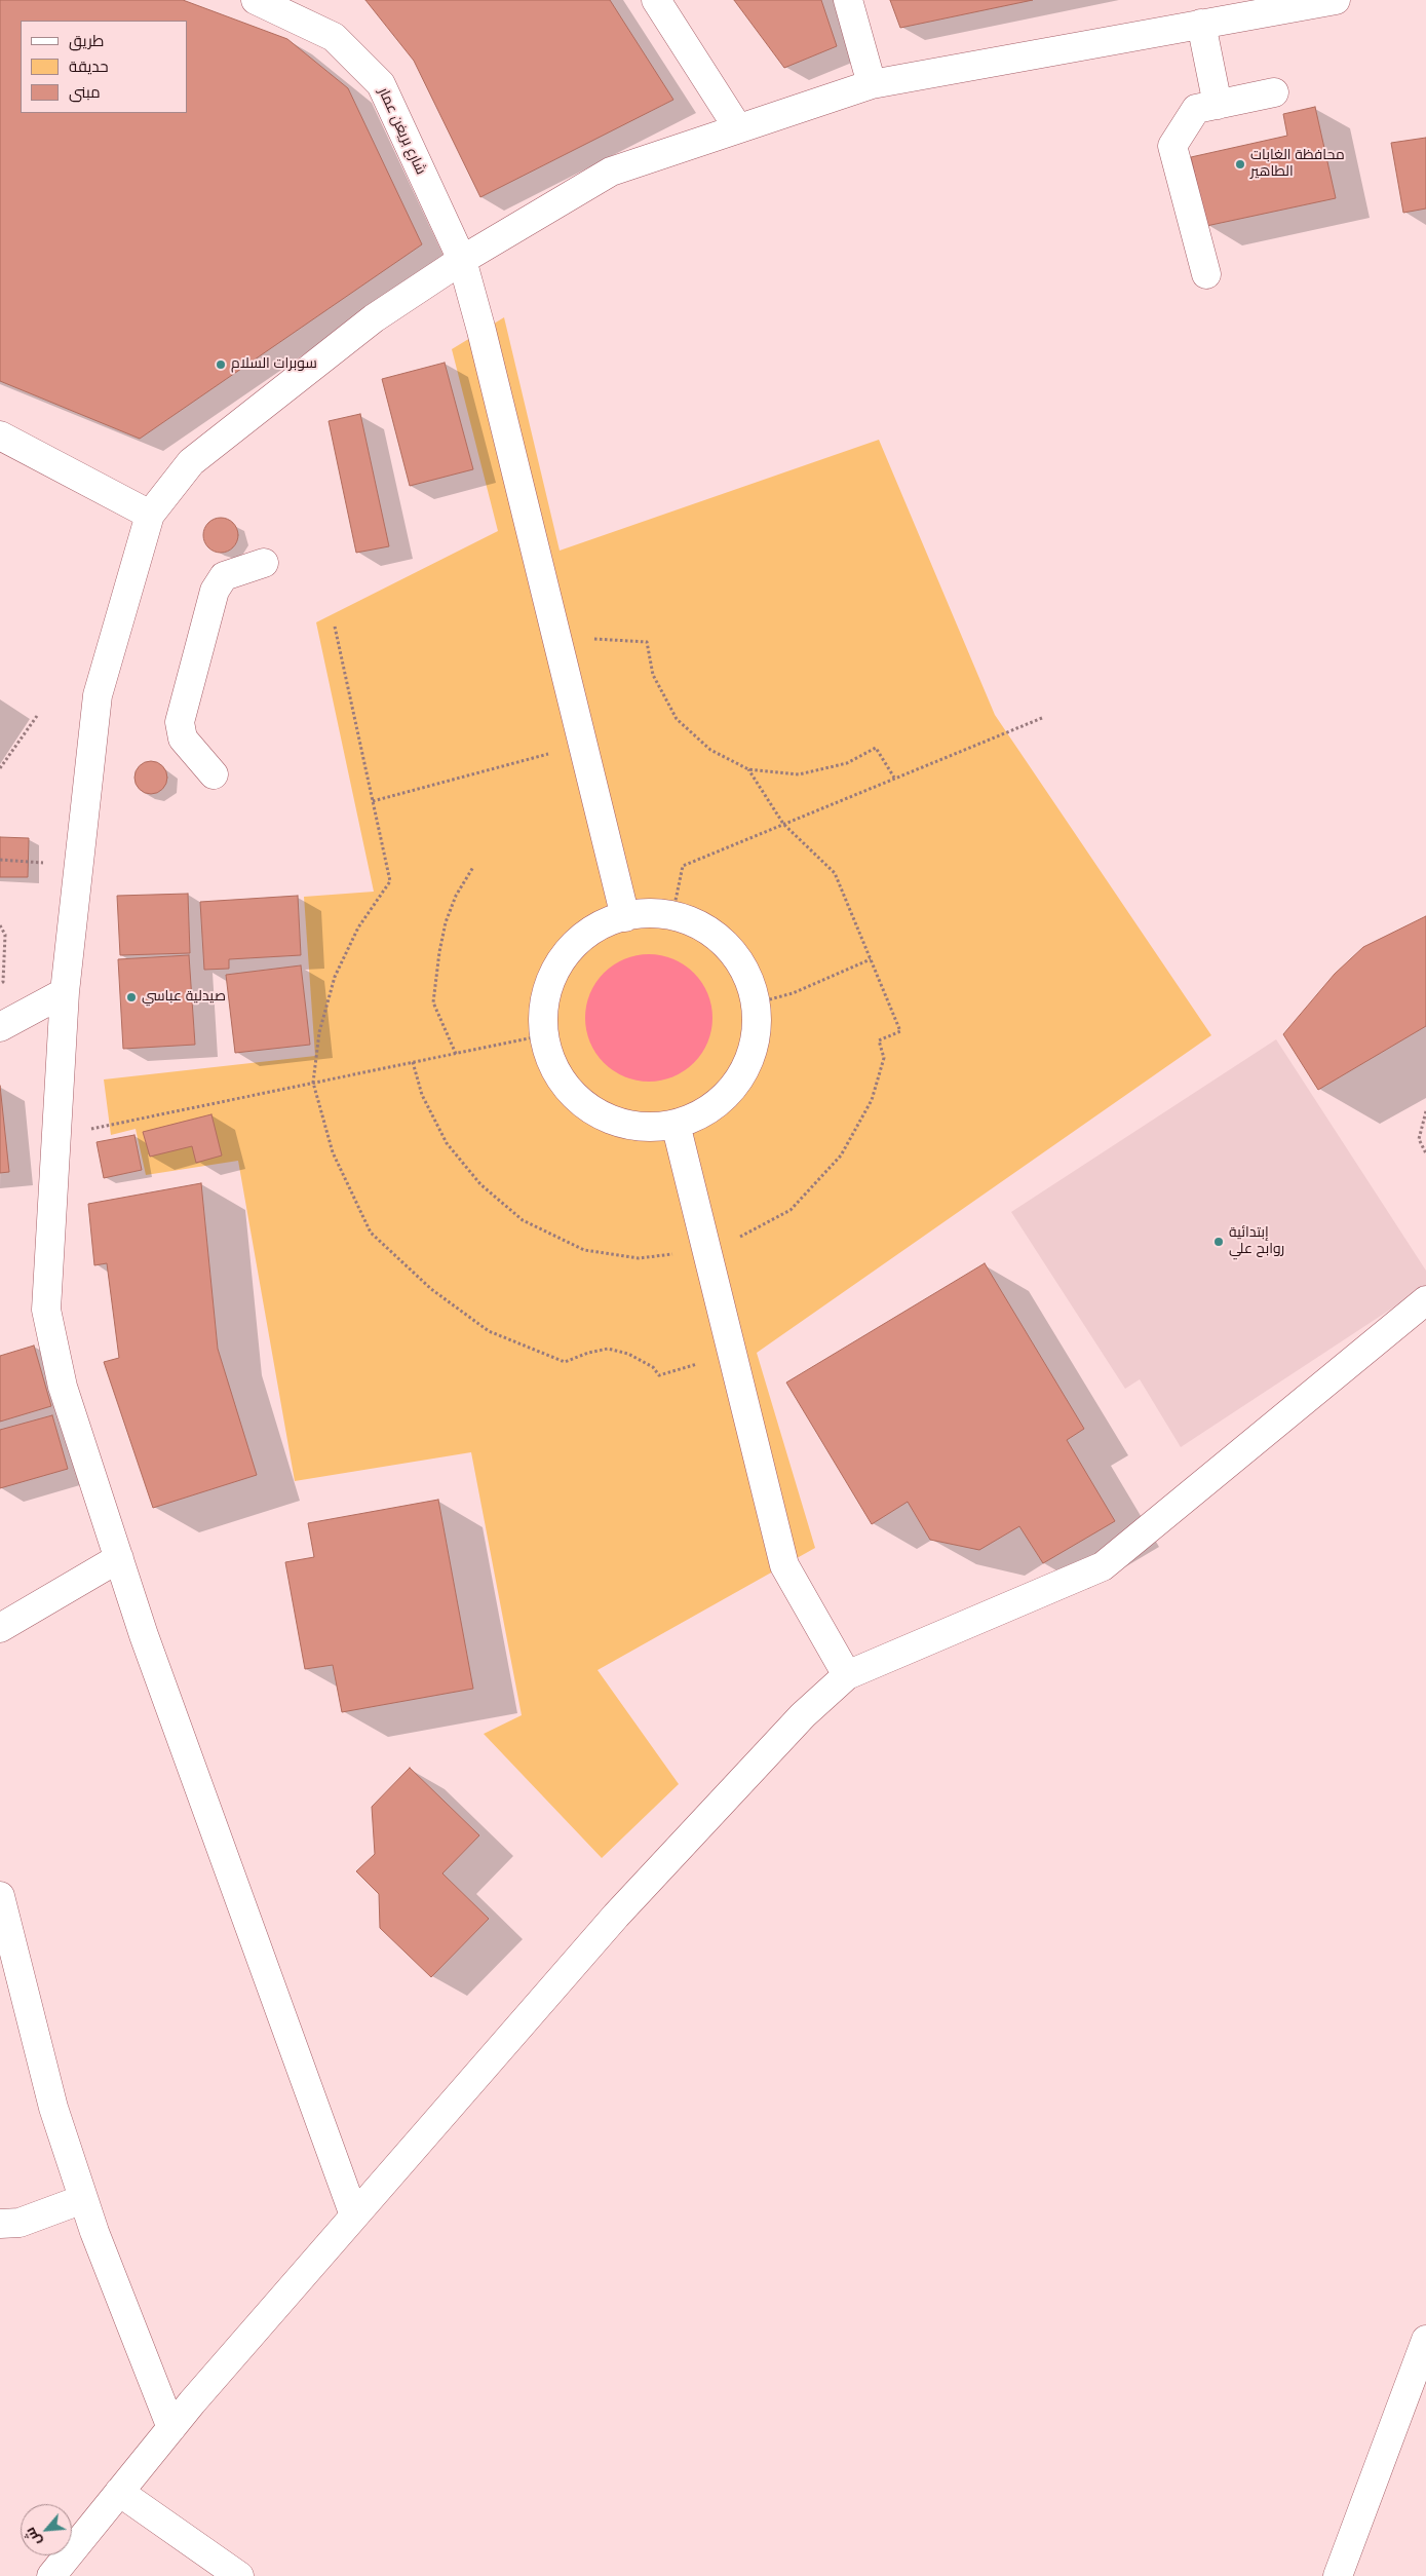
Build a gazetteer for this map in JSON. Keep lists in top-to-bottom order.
{
  "streets": {
    "street": ["شارع بريغن عمار"]
  },
  "places": [
    "محافظة الغابات الطاهير",
    "سوبرات السلام",
    "صيدلية عباسي",
    "إبتدائية روابح علي"
  ],
  "legend": ["طريق", "حديقة", "مبنى"],
  "north": "bottom left"
}
